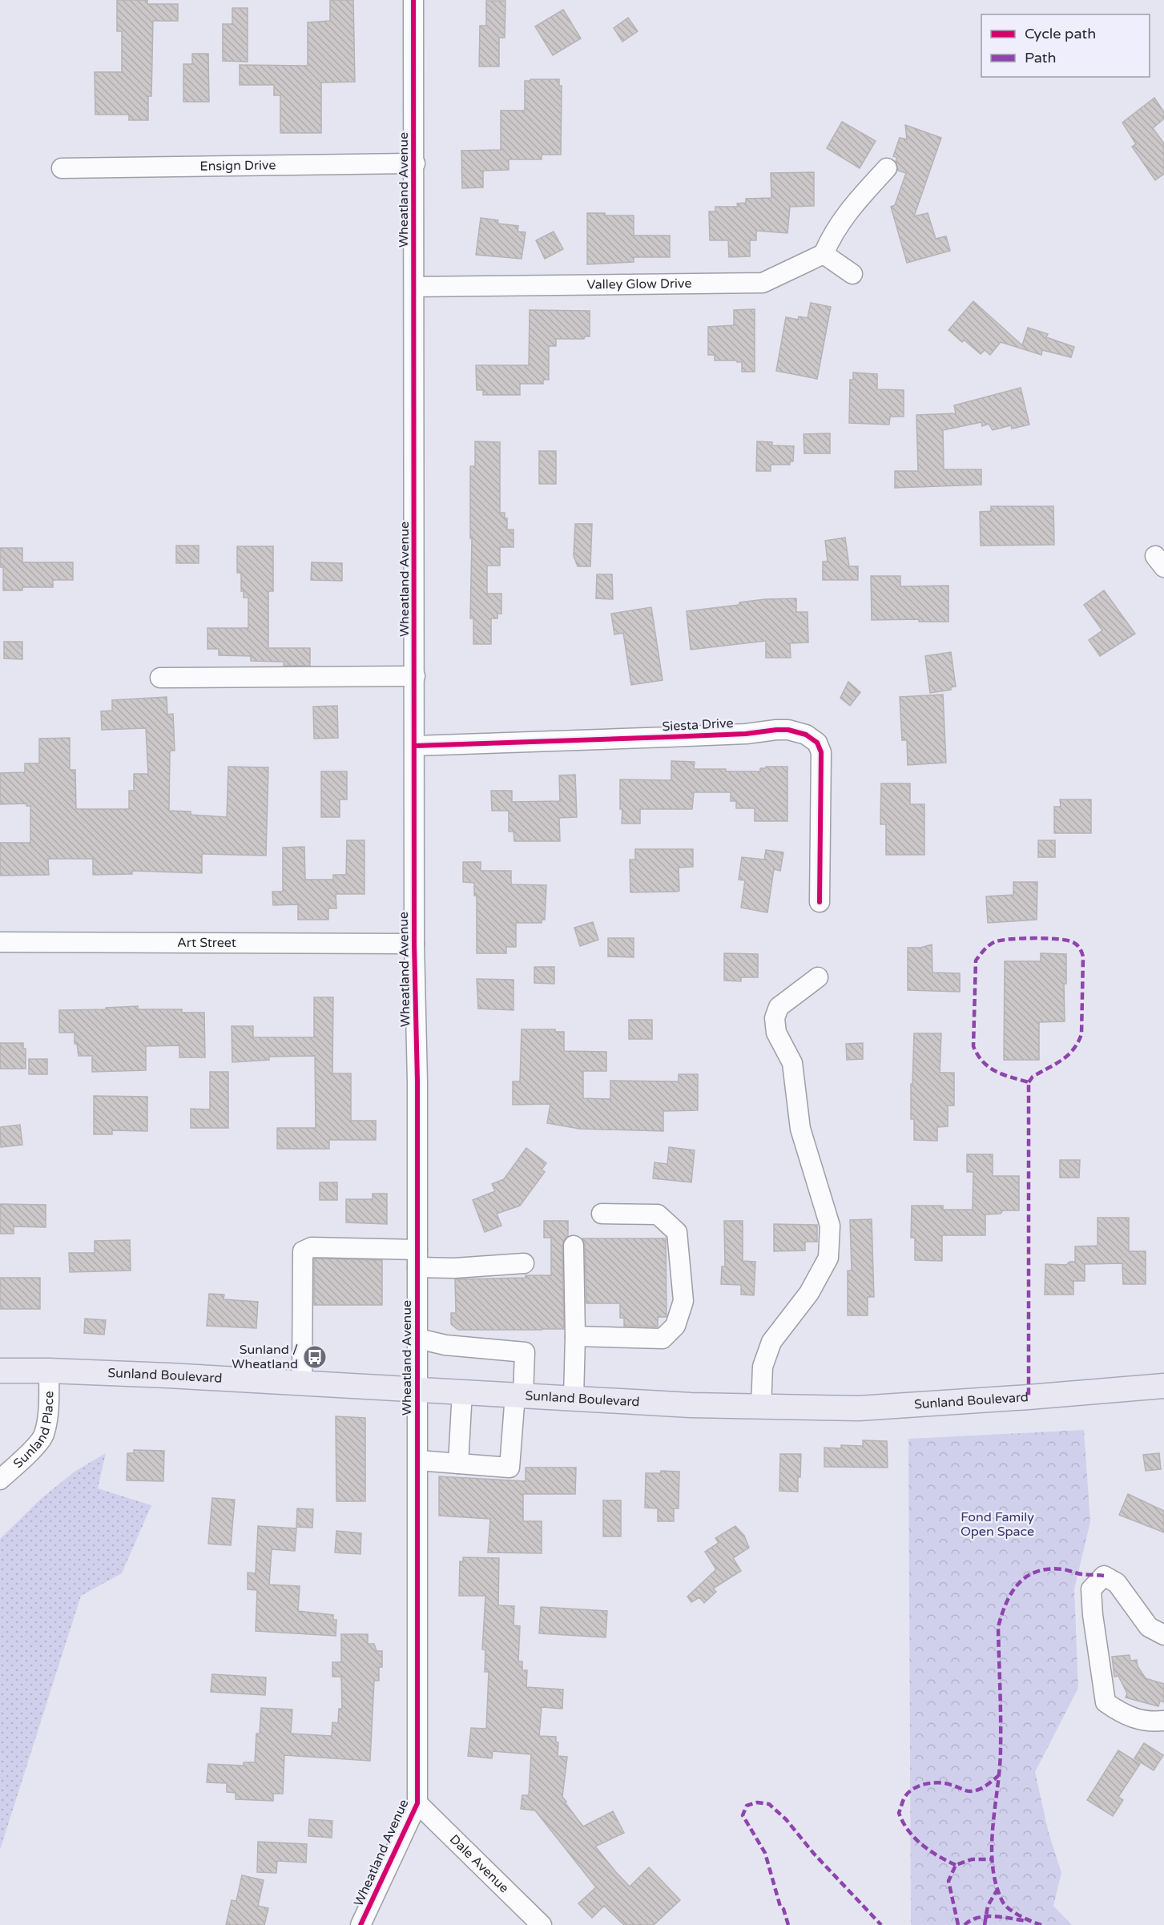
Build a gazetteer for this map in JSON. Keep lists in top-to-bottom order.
{
  "streets": {
    "main road": ["Sunland Boulevard"],
    "street": [
      "Ensign Drive",
      "Wheatland Avenue",
      "Valley Glow Drive",
      "Siesta Drive",
      "Art Street",
      "Sunland Place",
      "Dale Avenue"
    ]
  },
  "crossings": [
    ["Ensign Drive", "Wheatland Avenue"],
    ["Wheatland Avenue", "Valley Glow Drive"],
    ["Wheatland Avenue", "Siesta Drive"],
    ["Wheatland Avenue", "Art Street"],
    ["Wheatland Avenue", "Sunland Boulevard"],
    ["Wheatland Avenue", "Dale Avenue"],
    ["Sunland Boulevard", "Sunland Place"]
  ],
  "parks": ["Fond Family Open Space"],
  "places": {
    "bus stop": ["Sunland / Wheatland"]
  },
  "legend": ["Cycle path", "Path"]
}
